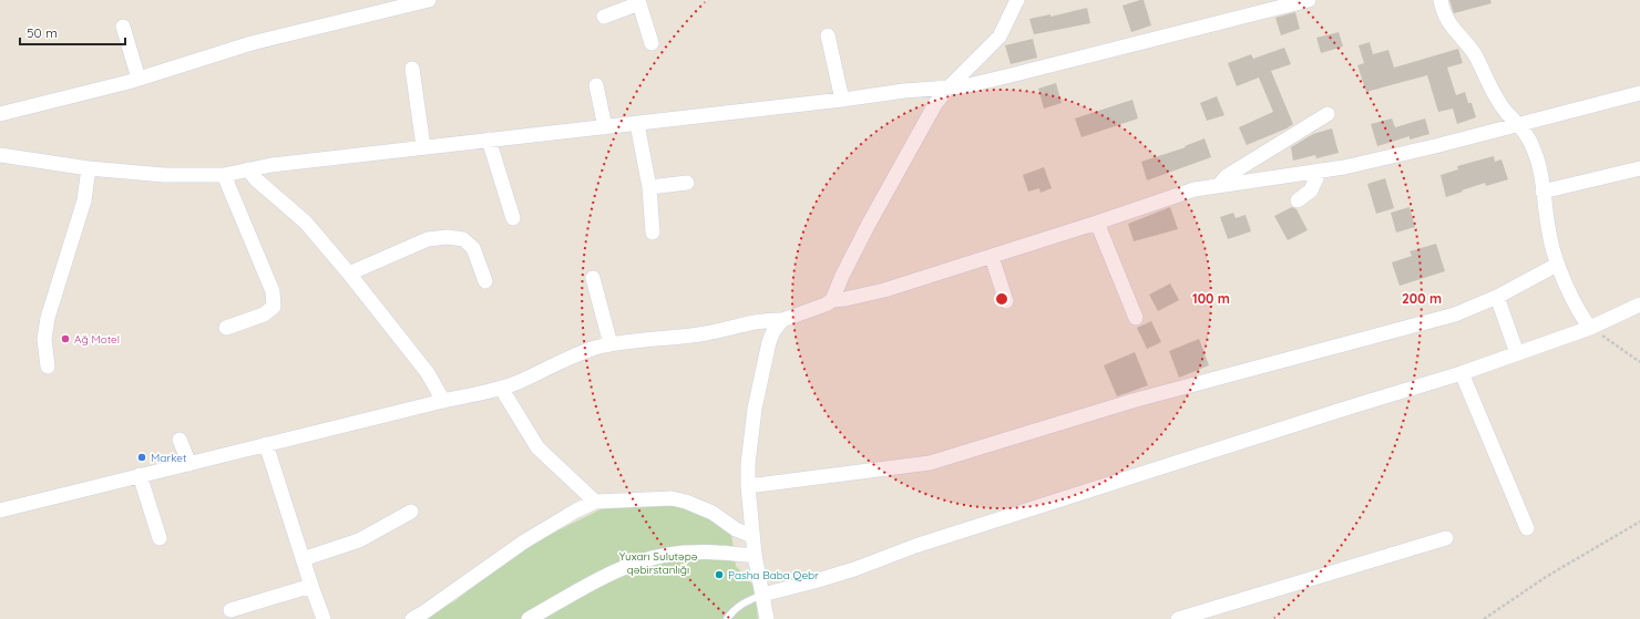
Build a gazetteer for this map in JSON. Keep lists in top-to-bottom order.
{
  "parks": ["Yuxarı Sulutəpə qəbirstanlığı"],
  "places": ["Ağ Motel", "Market", "Pasha Baba Qebr"],
  "scale_bar": "50 m",
  "rings": ["100 m", "200 m"]
}
